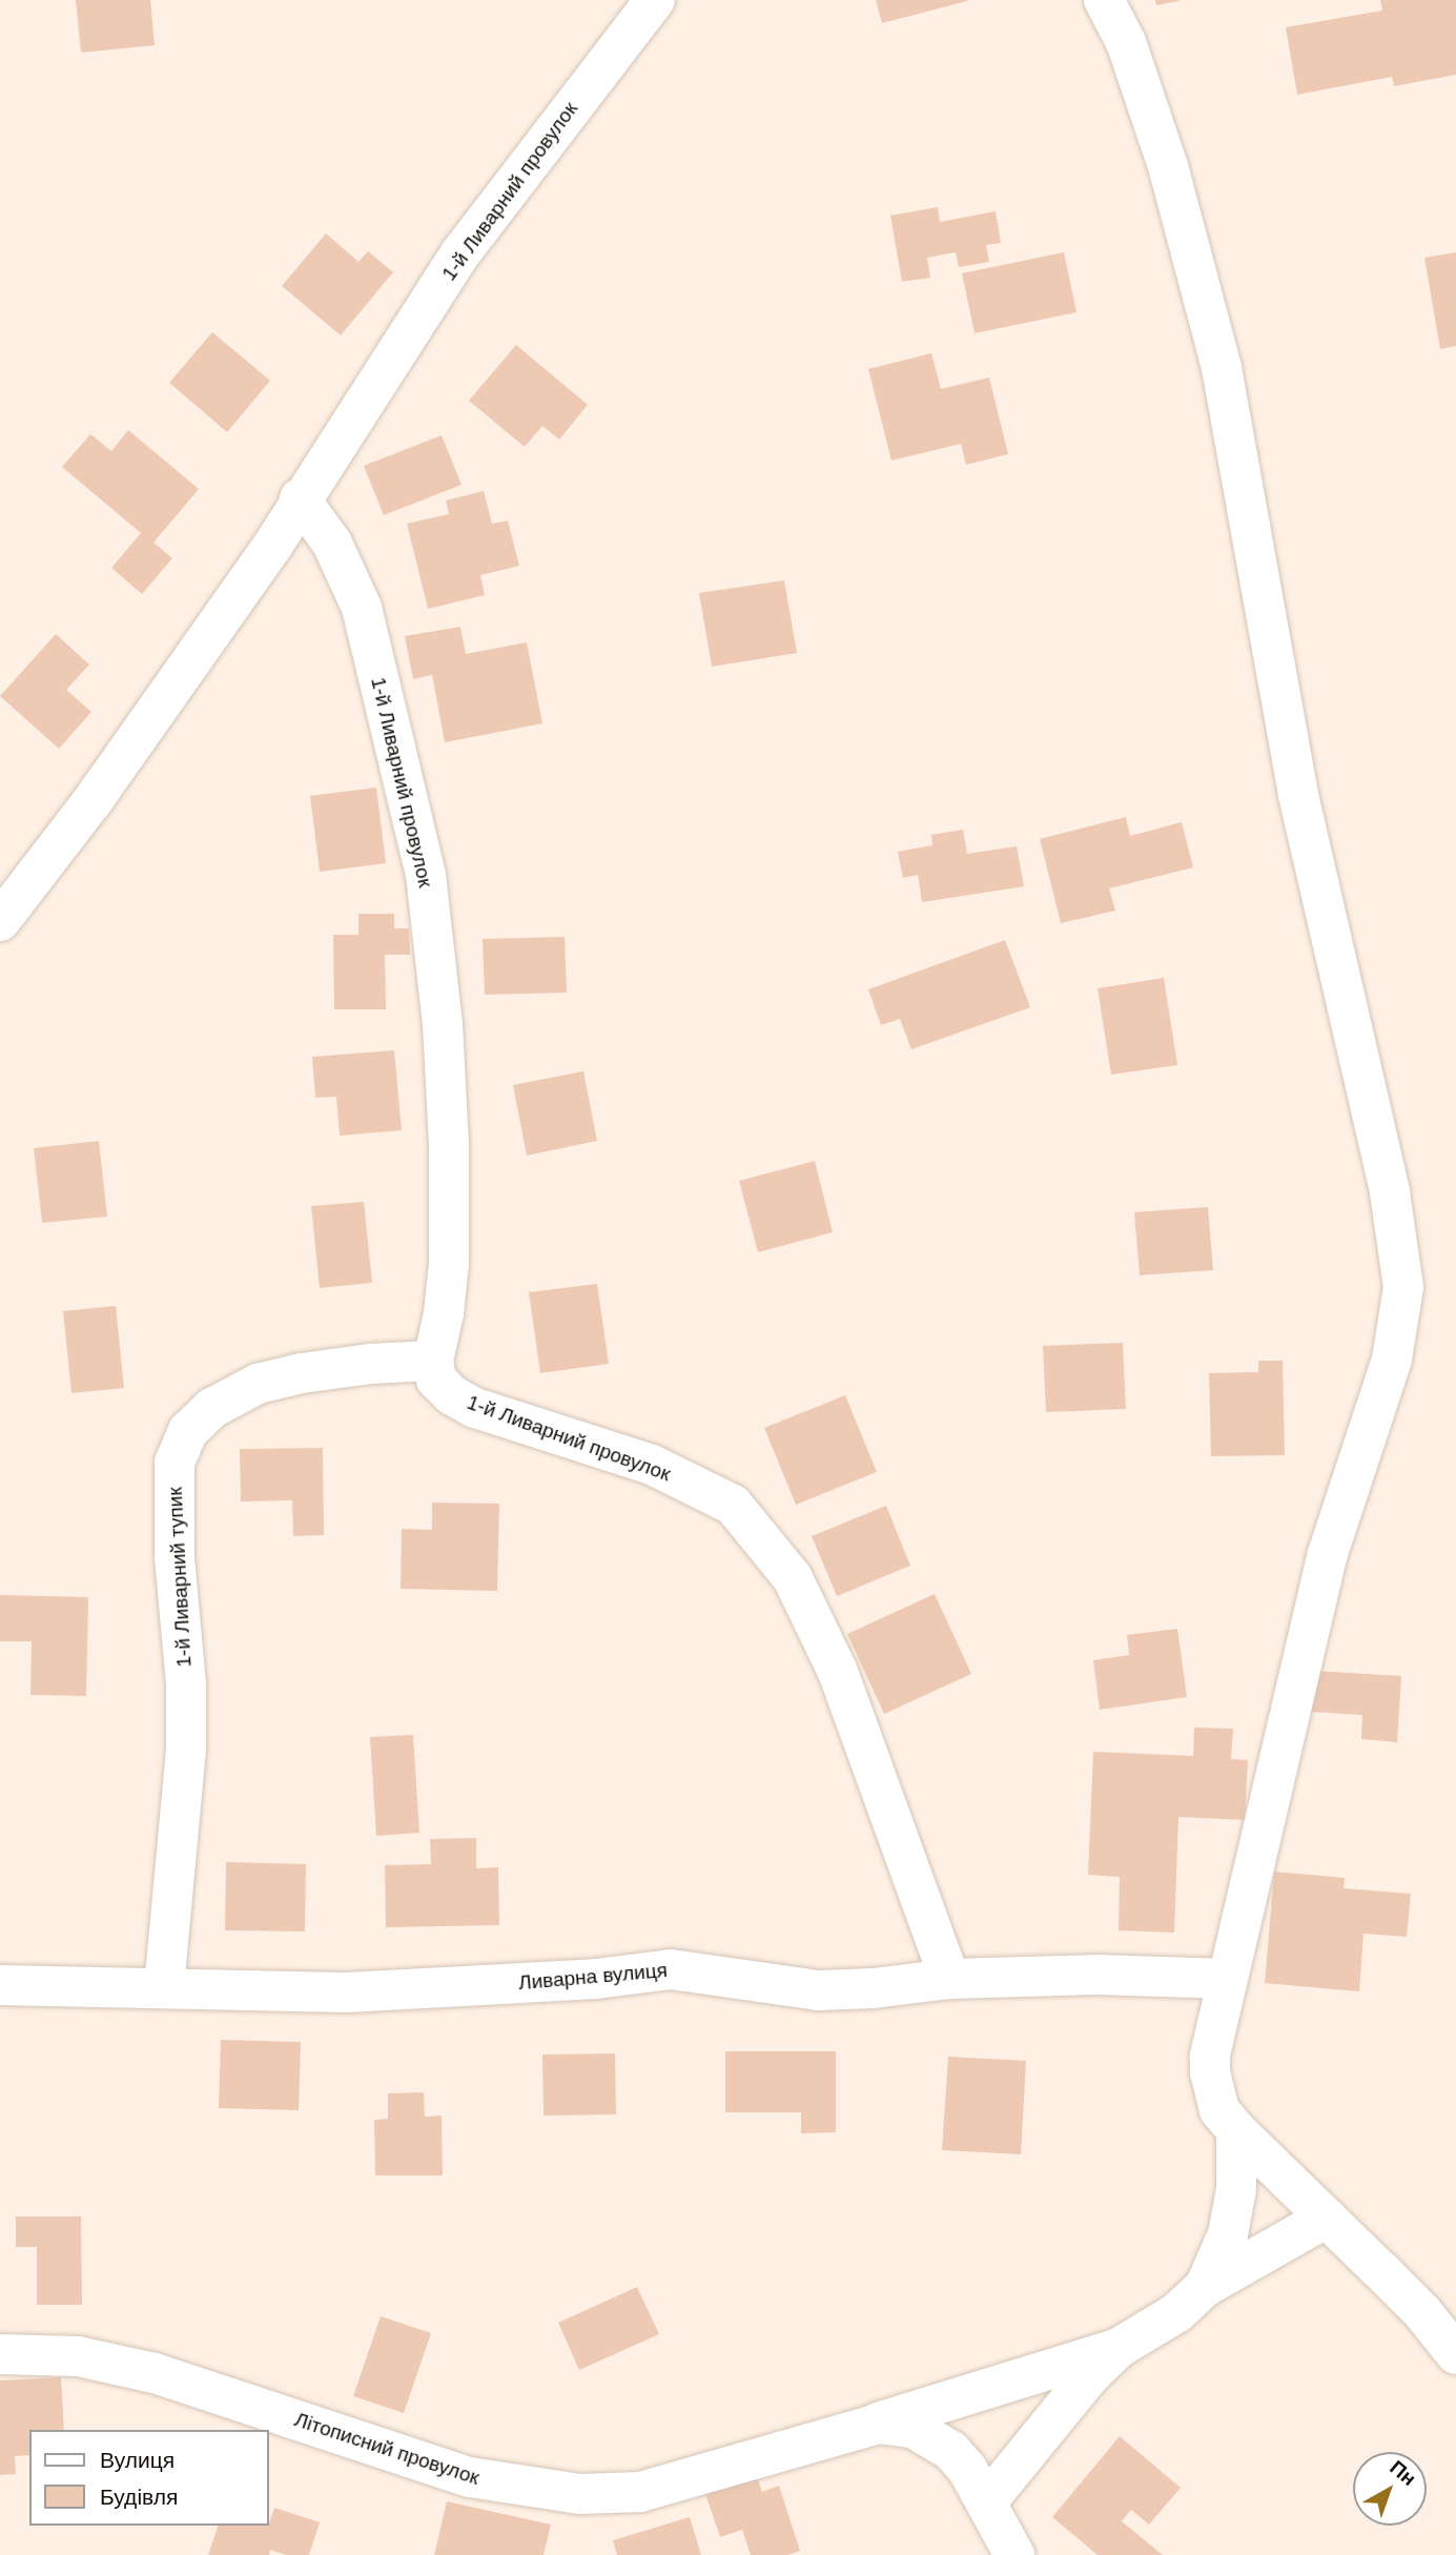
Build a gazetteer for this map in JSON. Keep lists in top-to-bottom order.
{
  "streets": {
    "street": [
      "1-й Ливарний провулок",
      "1-й Ливарний тупик",
      "Ливарна вулиця",
      "Літописний провулок"
    ]
  },
  "crossings": [
    ["1-й Ливарний провулок", "1-й Ливарний тупик"],
    ["1-й Ливарний провулок", "Ливарна вулиця"],
    ["1-й Ливарний тупик", "Ливарна вулиця"]
  ],
  "legend": ["Вулиця", "Будівля"],
  "north": "top right"
}
